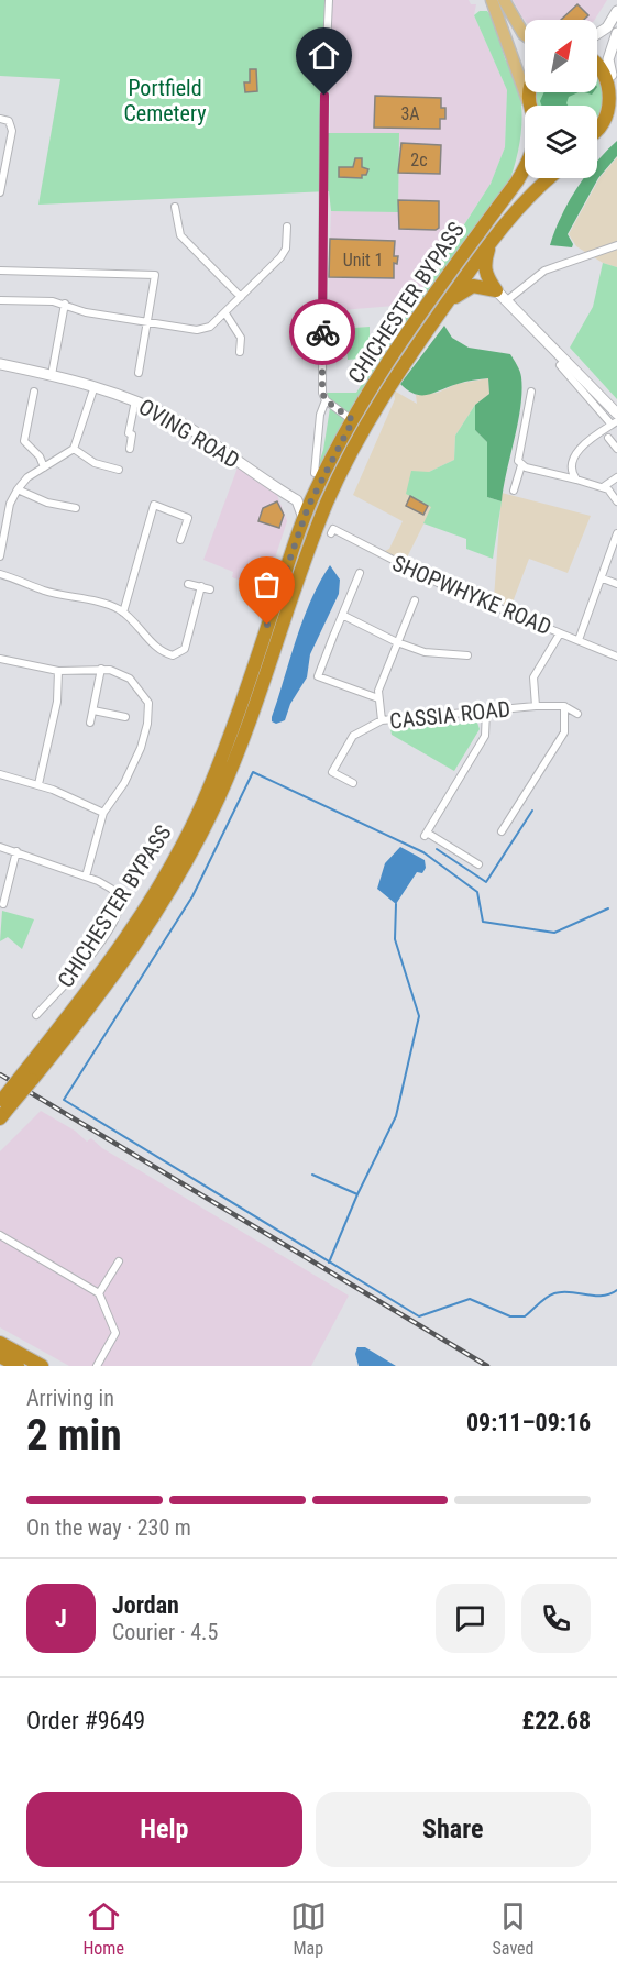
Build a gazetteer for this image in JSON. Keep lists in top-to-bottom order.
{
  "streets": {
    "highway": ["CHICHESTER BYPASS"],
    "main road": ["OVING ROAD"],
    "street": ["SHOPWHYKE ROAD", "CASSIA ROAD"]
  },
  "crossings": [
    ["SHOPWHYKE ROAD", "CASSIA ROAD"]
  ],
  "parks": ["Portfield Cemetery"],
  "house_numbers": ["3A", "2c", "Unit 1"],
  "north": "top right",
  "page": {
    "heading": ["2 min", "Arriving in", "09:11–09:16"],
    "panel": [
      "Jordan",
      "Courier · 4.5",
      "Order #9649",
      "£22.68"
    ],
    "bar": "On the way · 230 m",
    "round": "J",
    "buttons": ["Help", "Share"],
    "tabs": ["Home", "Map", "Saved"]
  }
}
